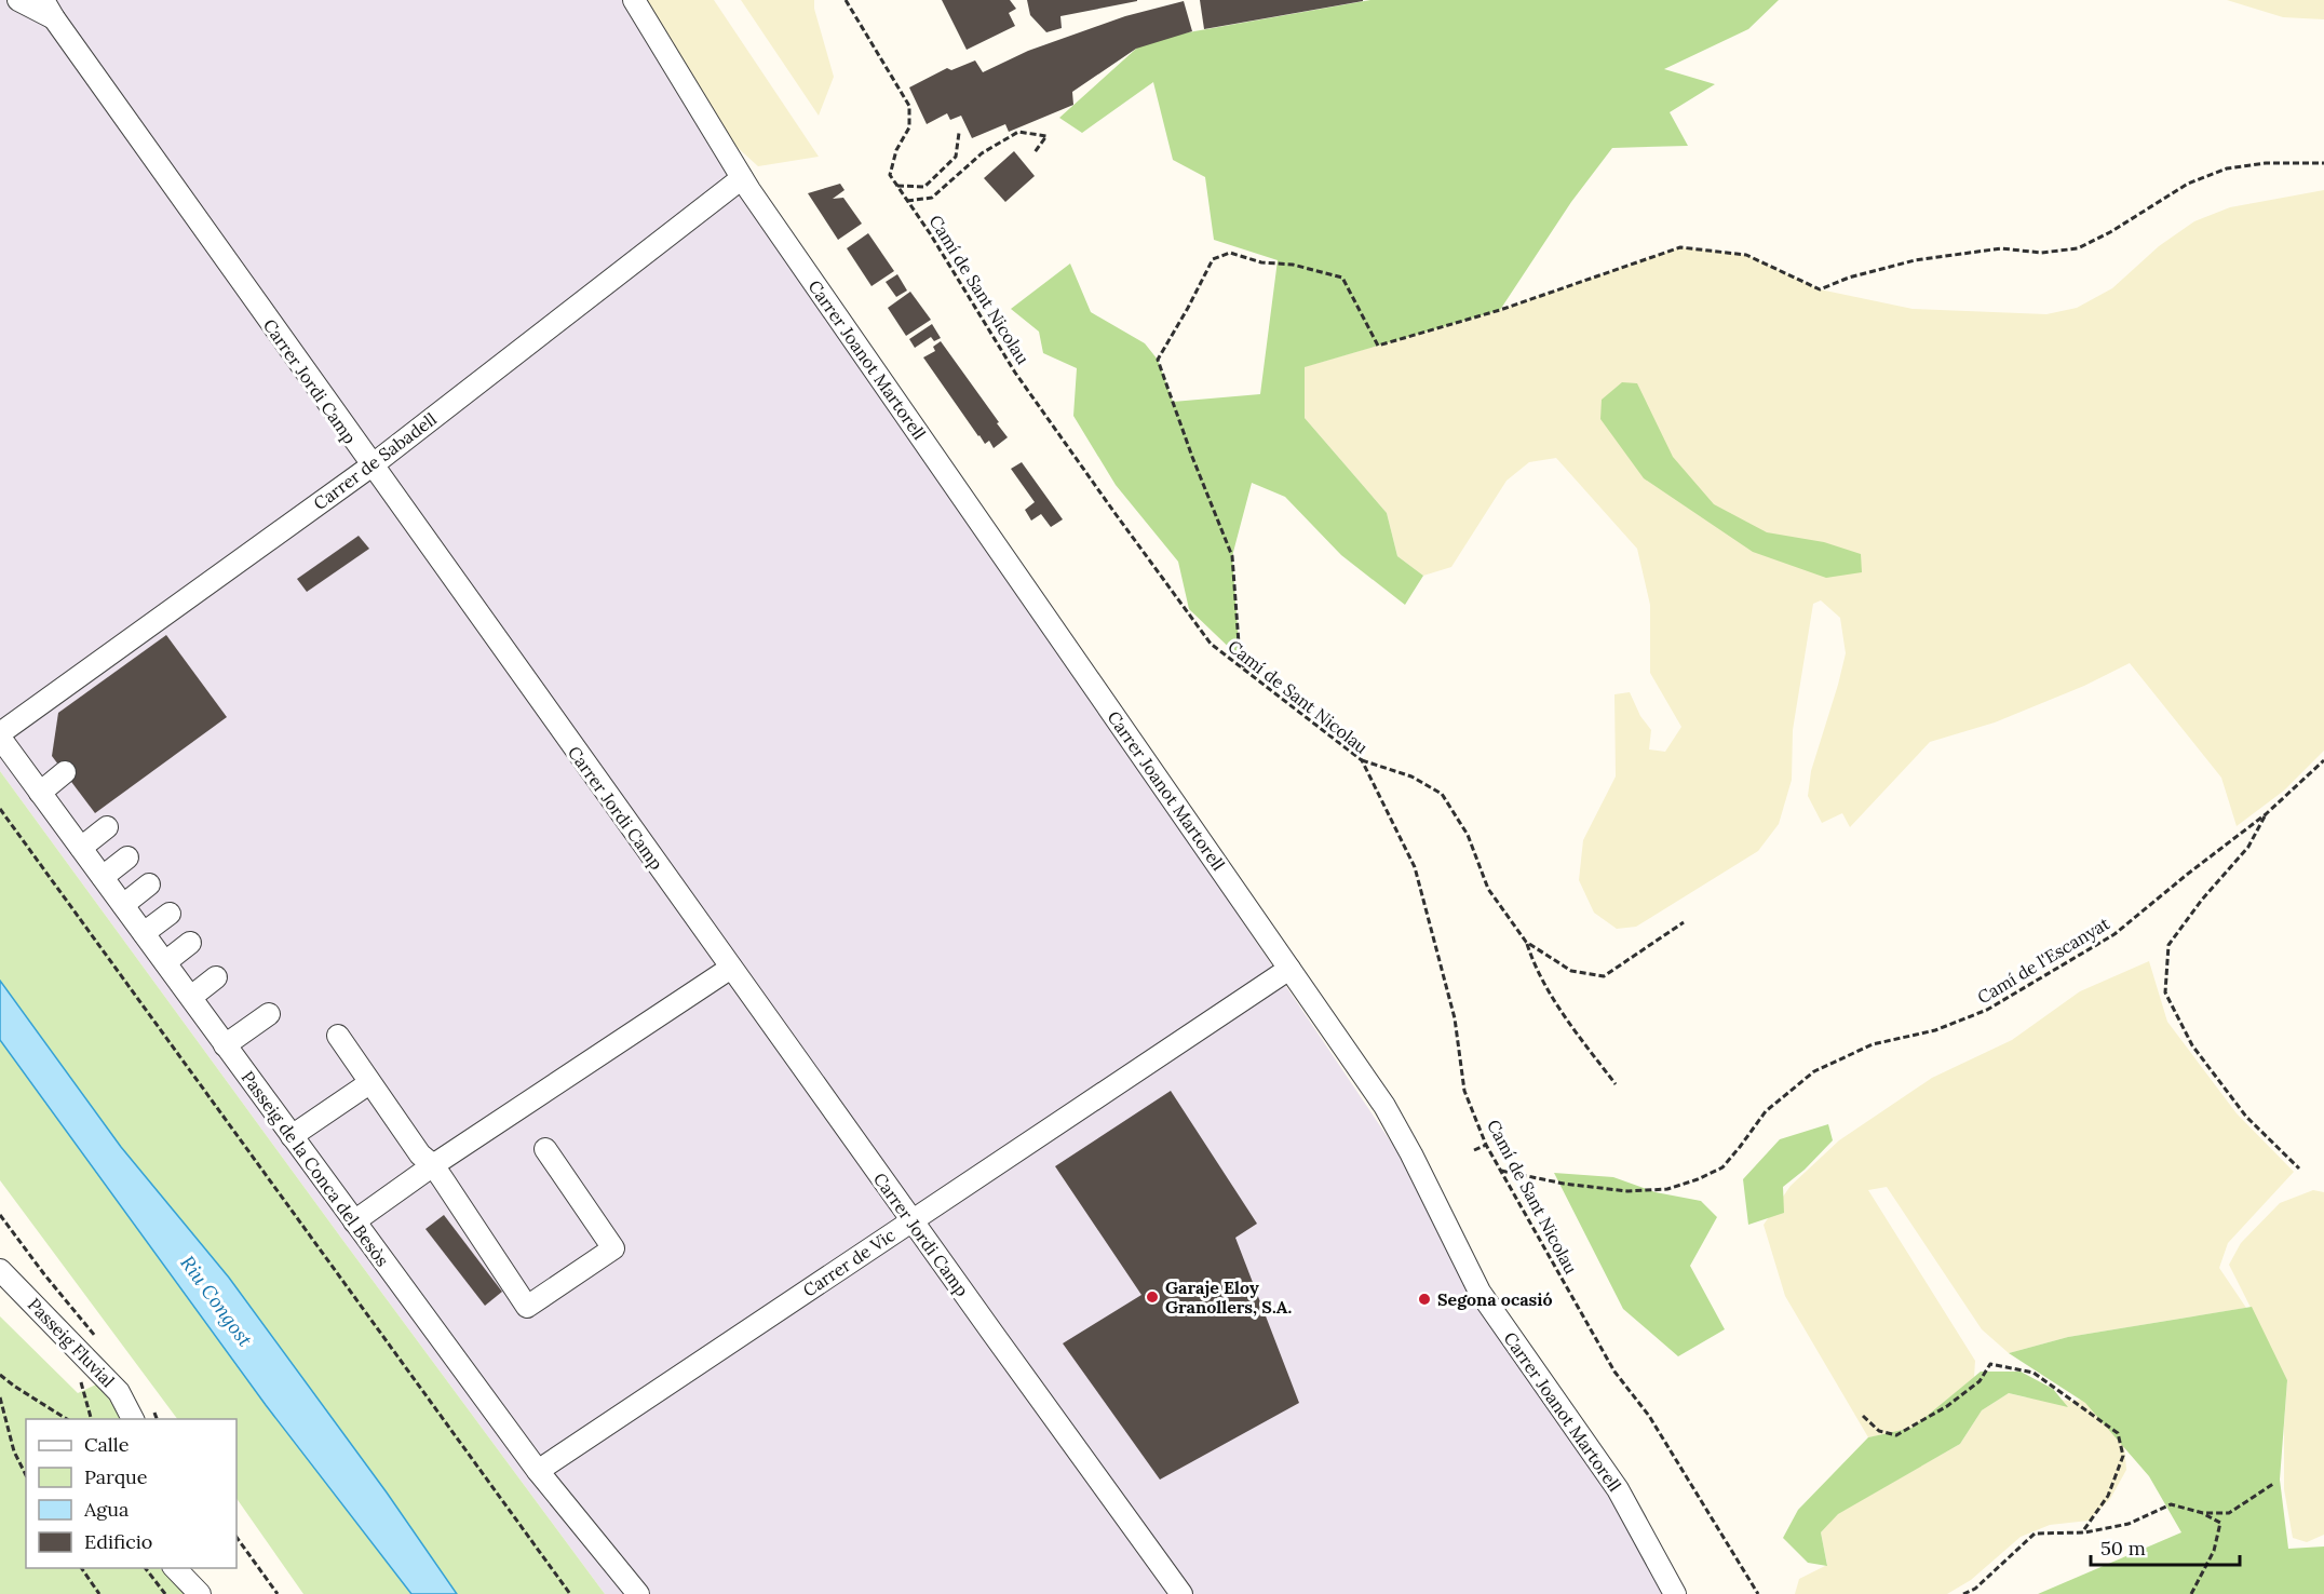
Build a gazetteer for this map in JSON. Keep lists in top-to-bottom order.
{
  "streets": {
    "street": [
      "Carrer Joanot Martorell",
      "Carrer Jordi Camp",
      "Carrer de Sabadell",
      "Passeig de la Conca del Besòs",
      "Carrer de Vic",
      "Passeig Fluvial"
    ],
    "path": ["Camí de Sant Nicolau", "Camí de l'Escanyat"]
  },
  "crossings": [
    ["Camí de Sant Nicolau", "Camí de l'Escanyat"],
    ["Carrer Joanot Martorell", "Carrer de Sabadell"],
    ["Carrer Joanot Martorell", "Carrer de Vic"],
    ["Carrer Jordi Camp", "Carrer de Sabadell"],
    ["Carrer Jordi Camp", "Carrer de Vic"],
    ["Carrer de Sabadell", "Passeig de la Conca del Besòs"],
    ["Passeig de la Conca del Besòs", "Carrer de Vic"]
  ],
  "water": ["Riu Congost"],
  "places": ["Garaje Eloy Granollers, S.A.", "Segona ocasió"],
  "legend": [
    "Calle",
    "Parque",
    "Agua",
    "Edificio"
  ],
  "scale_bar": "50 m"
}
